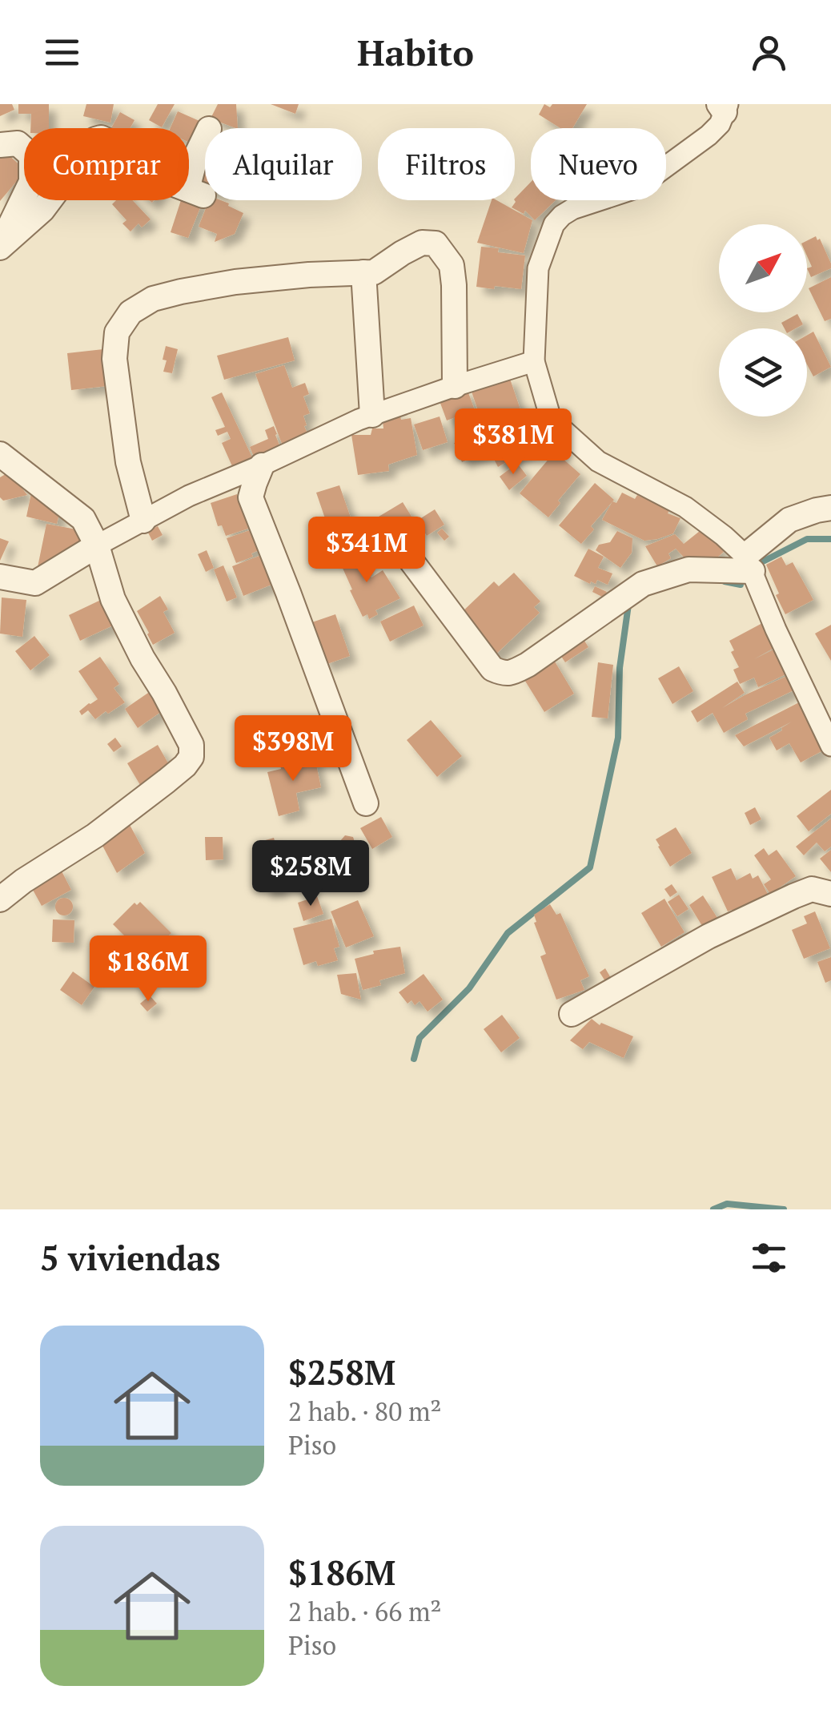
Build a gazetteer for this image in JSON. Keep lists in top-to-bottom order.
{
  "north": "top right",
  "page": {
    "header": "Habito",
    "chip": [
      "Comprar",
      "Alquilar",
      "Filtros",
      "Nuevo"
    ],
    "price": [
      "$381M",
      "$341M",
      "$398M",
      "$258M",
      "$186M"
    ],
    "heading": "5 viviendas",
    "list": [
      {
        "name": "$258M",
        "note": "2 hab. · 80 m² · Piso"
      },
      {
        "name": "$186M",
        "note": "2 hab. · 66 m² · Piso"
      }
    ]
  }
}
